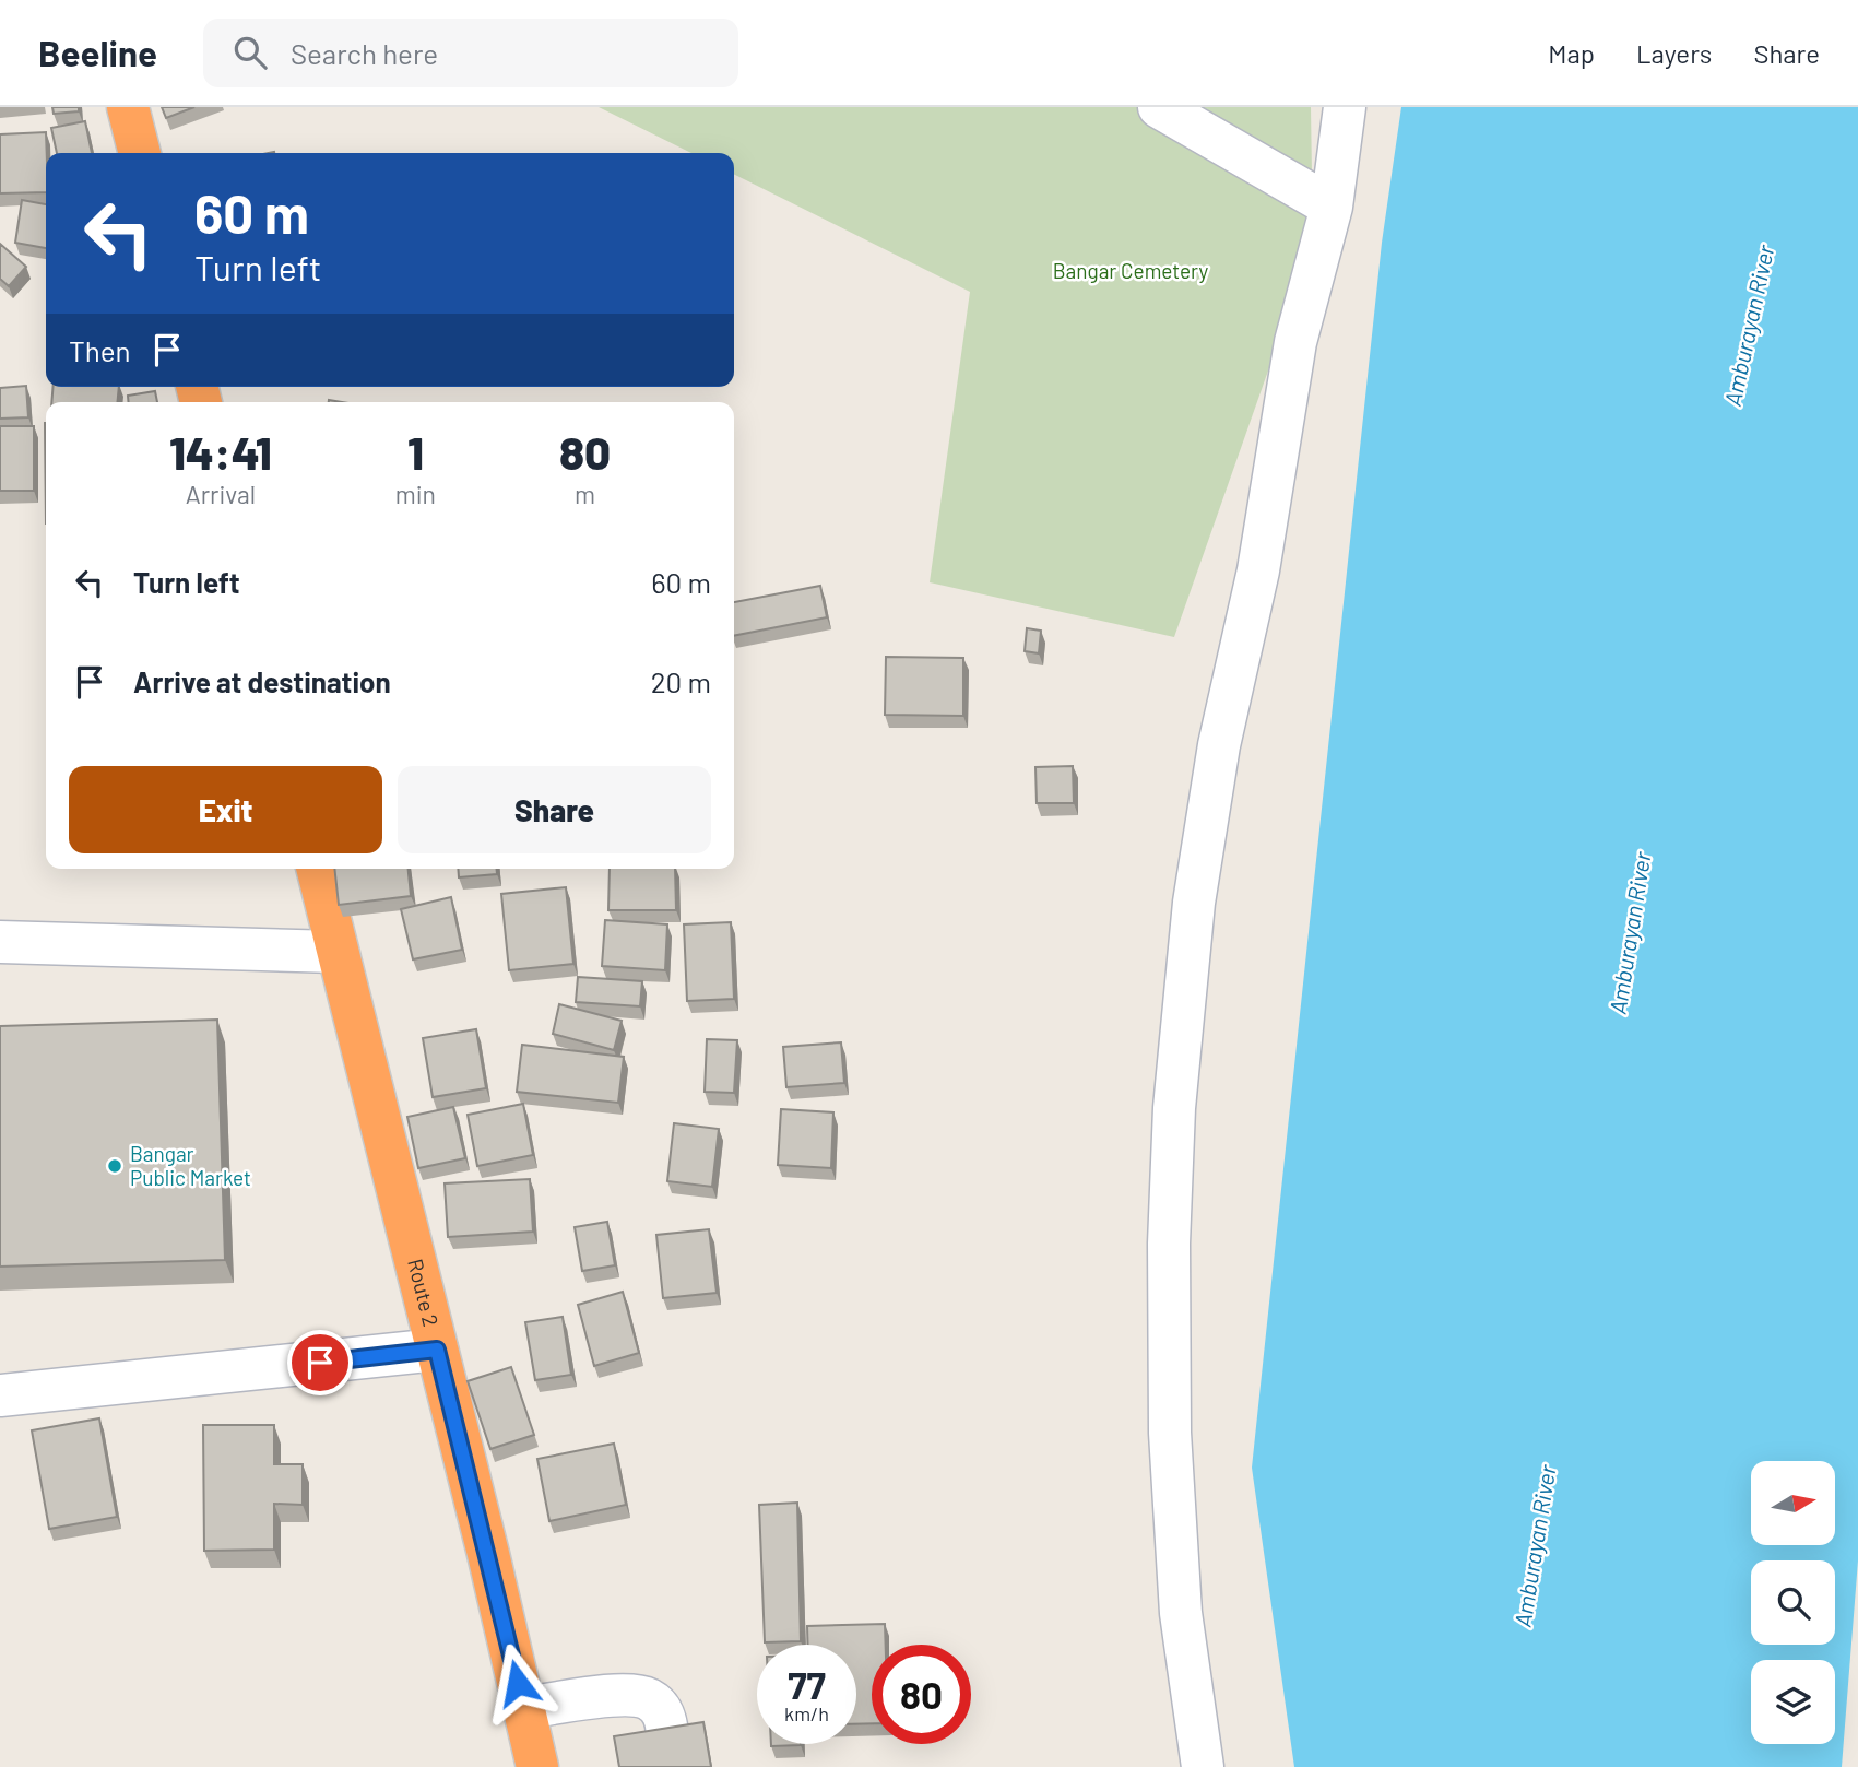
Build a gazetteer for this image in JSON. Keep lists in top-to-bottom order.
{
  "streets": {
    "highway": ["Route 2"]
  },
  "water": ["Amburayan River"],
  "parks": ["Bangar Cemetery"],
  "places": ["Bangar Public Market"],
  "north": "right",
  "page": {
    "header": "Beeline",
    "search": "Search here",
    "nav": ["Map", "Layers", "Share"],
    "turn": ["60 m", "Turn left"],
    "then": "Then",
    "eta": [
      "14:41",
      "Arrival",
      "1",
      "min",
      "80",
      "m"
    ],
    "list": [
      {
        "name": "Turn left",
        "value": "60 m"
      },
      {
        "name": "Arrive at destination",
        "value": "20 m"
      }
    ],
    "buttons": ["Exit", "Share"],
    "speed": "77 km/h",
    "limit": "80"
  }
}
